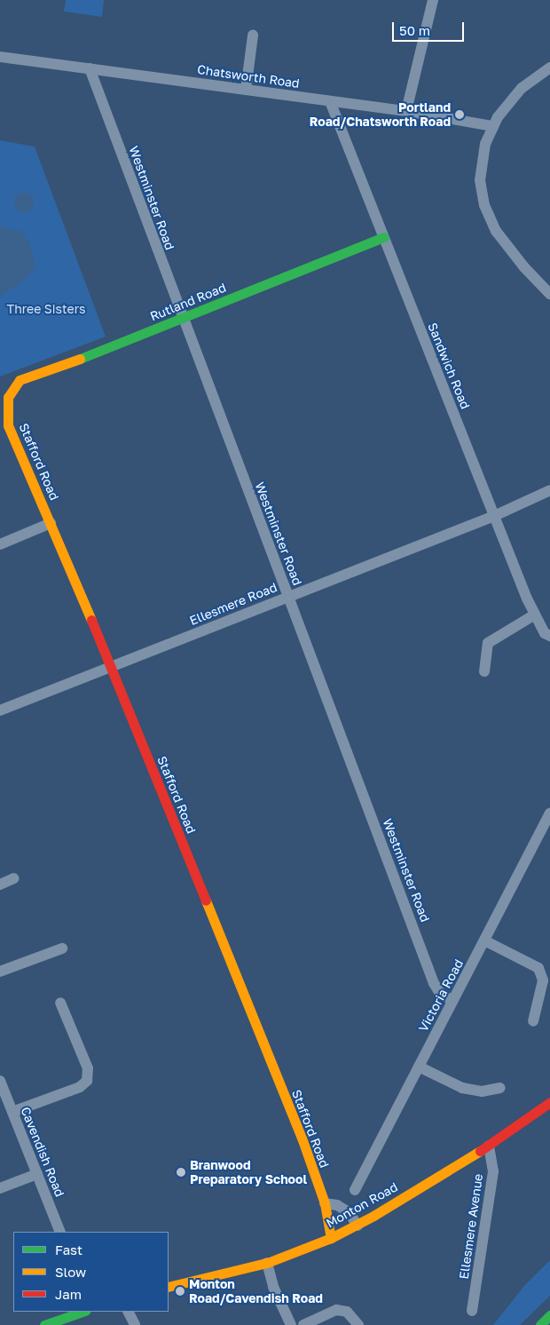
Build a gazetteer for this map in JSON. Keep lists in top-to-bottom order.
{
  "streets": {
    "main road": ["Rutland Road", "Stafford Road", "Monton Road"],
    "street": [
      "Chatsworth Road",
      "Westminster Road",
      "Sandwich Road",
      "Ellesmere Road",
      "Victoria Road",
      "Cavendish Road",
      "Ellesmere Avenue"
    ]
  },
  "crossings": [
    ["Chatsworth Road", "Westminster Road"],
    ["Chatsworth Road", "Sandwich Road"],
    ["Westminster Road", "Rutland Road"],
    ["Westminster Road", "Ellesmere Road"],
    ["Westminster Road", "Victoria Road"],
    ["Rutland Road", "Sandwich Road"],
    ["Rutland Road", "Stafford Road"],
    ["Sandwich Road", "Ellesmere Road"],
    ["Stafford Road", "Ellesmere Road"],
    ["Stafford Road", "Monton Road"],
    ["Monton Road", "Ellesmere Avenue"]
  ],
  "parks": ["Three Sisters"],
  "places": ["Portland Road/Chatsworth Road", "Branwood Preparatory School", "Monton Road/Cavendish Road"],
  "legend": ["Fast", "Slow", "Jam"],
  "scale_bar": "50 m"
}
